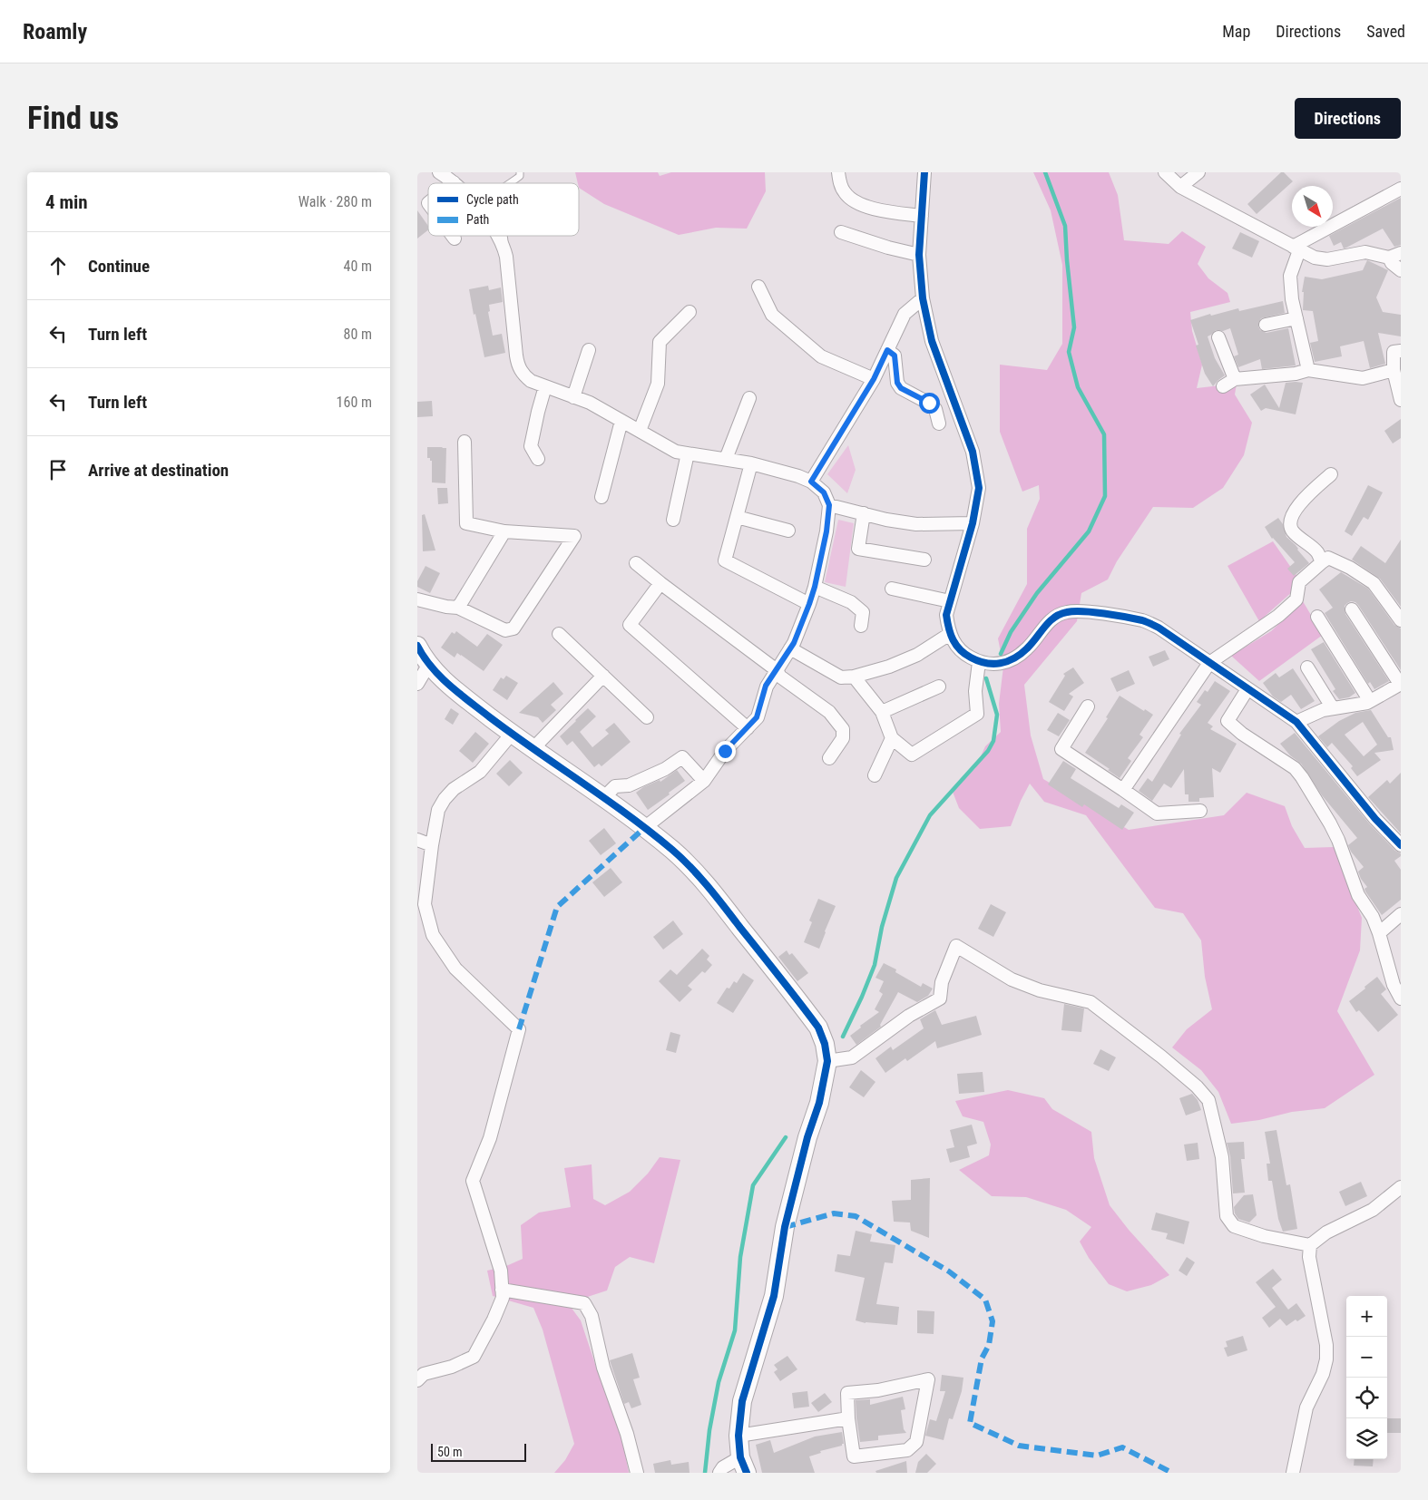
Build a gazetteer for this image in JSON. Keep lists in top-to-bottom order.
{
  "legend": ["Cycle path", "Path"],
  "scale_bar": "50 m",
  "north": "bottom right",
  "page": {
    "header": "Roamly",
    "nav": ["Map", "Directions", "Saved"],
    "buttons": "Directions",
    "title": "Find us",
    "heading": ["4 min", "Walk · 280 m"],
    "list": [
      ["Continue", "40 m"],
      ["Turn left", "80 m"],
      ["Turn left", "160 m"],
      "Arrive at destination"
    ],
    "map_buttons": ["+", "−"],
    "scale": "50 m"
  }
}
